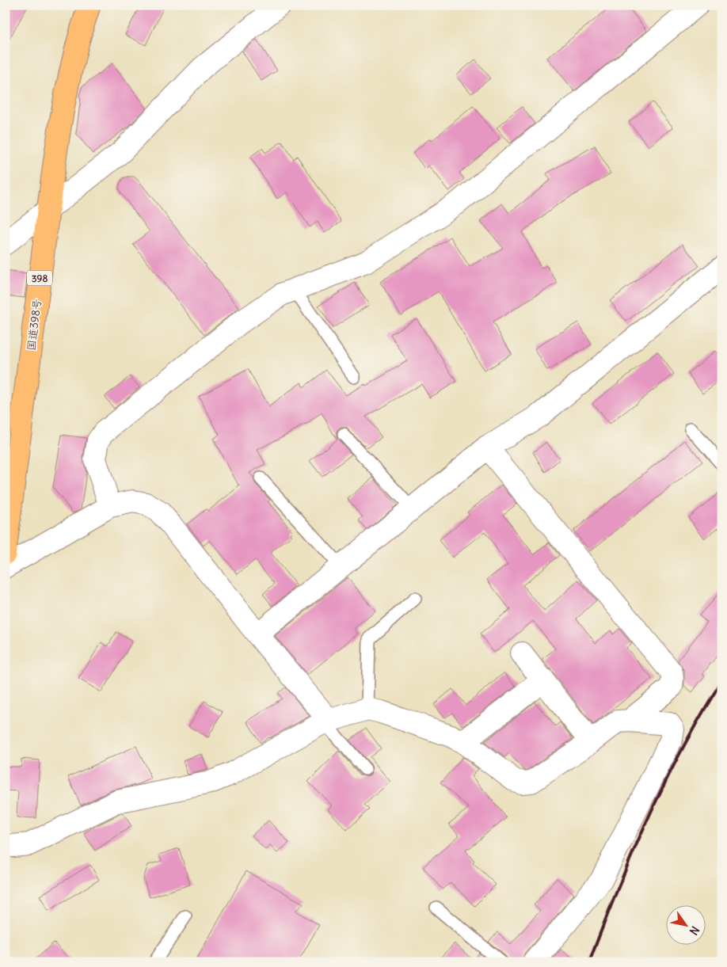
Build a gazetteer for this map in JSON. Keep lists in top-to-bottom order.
{
  "streets": {
    "highway": ["398", "国道398号"]
  },
  "north": "bottom right"
}
